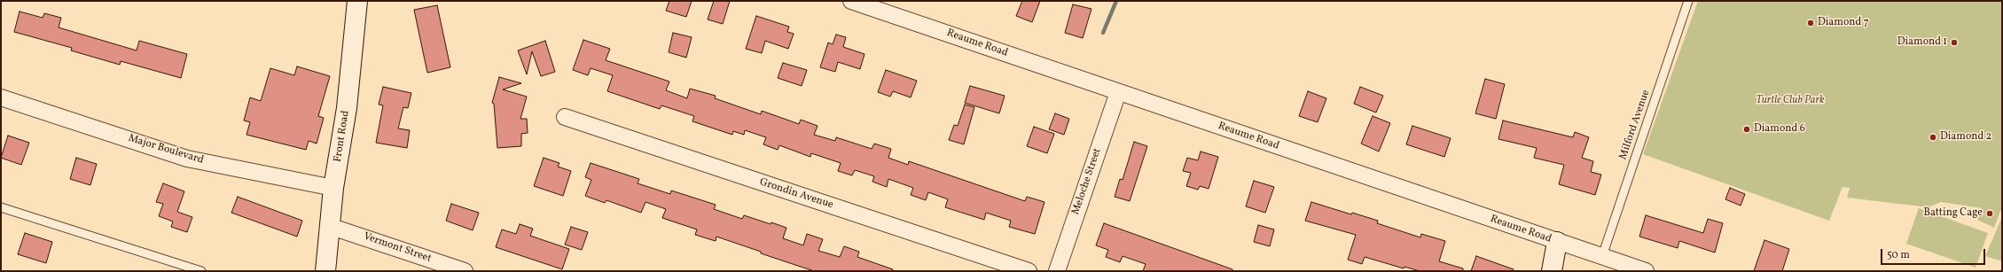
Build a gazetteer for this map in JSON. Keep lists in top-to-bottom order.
{
  "streets": {
    "main road": ["Front Road"],
    "street": [
      "Reaume Road",
      "Major Boulevard",
      "Meloche Street",
      "Grondin Avenue",
      "Vermont Street"
    ],
    "lane": ["Milford Avenue"]
  },
  "crossings": [
    ["Reaume Road", "Milford Avenue"],
    ["Reaume Road", "Meloche Street"],
    ["Front Road", "Major Boulevard"],
    ["Front Road", "Vermont Street"]
  ],
  "parks": ["Turtle Club Park"],
  "places": [
    "Diamond 7",
    "Diamond 1",
    "Diamond 6",
    "Diamond 2",
    "Batting Cage"
  ],
  "scale_bar": "50 m"
}
